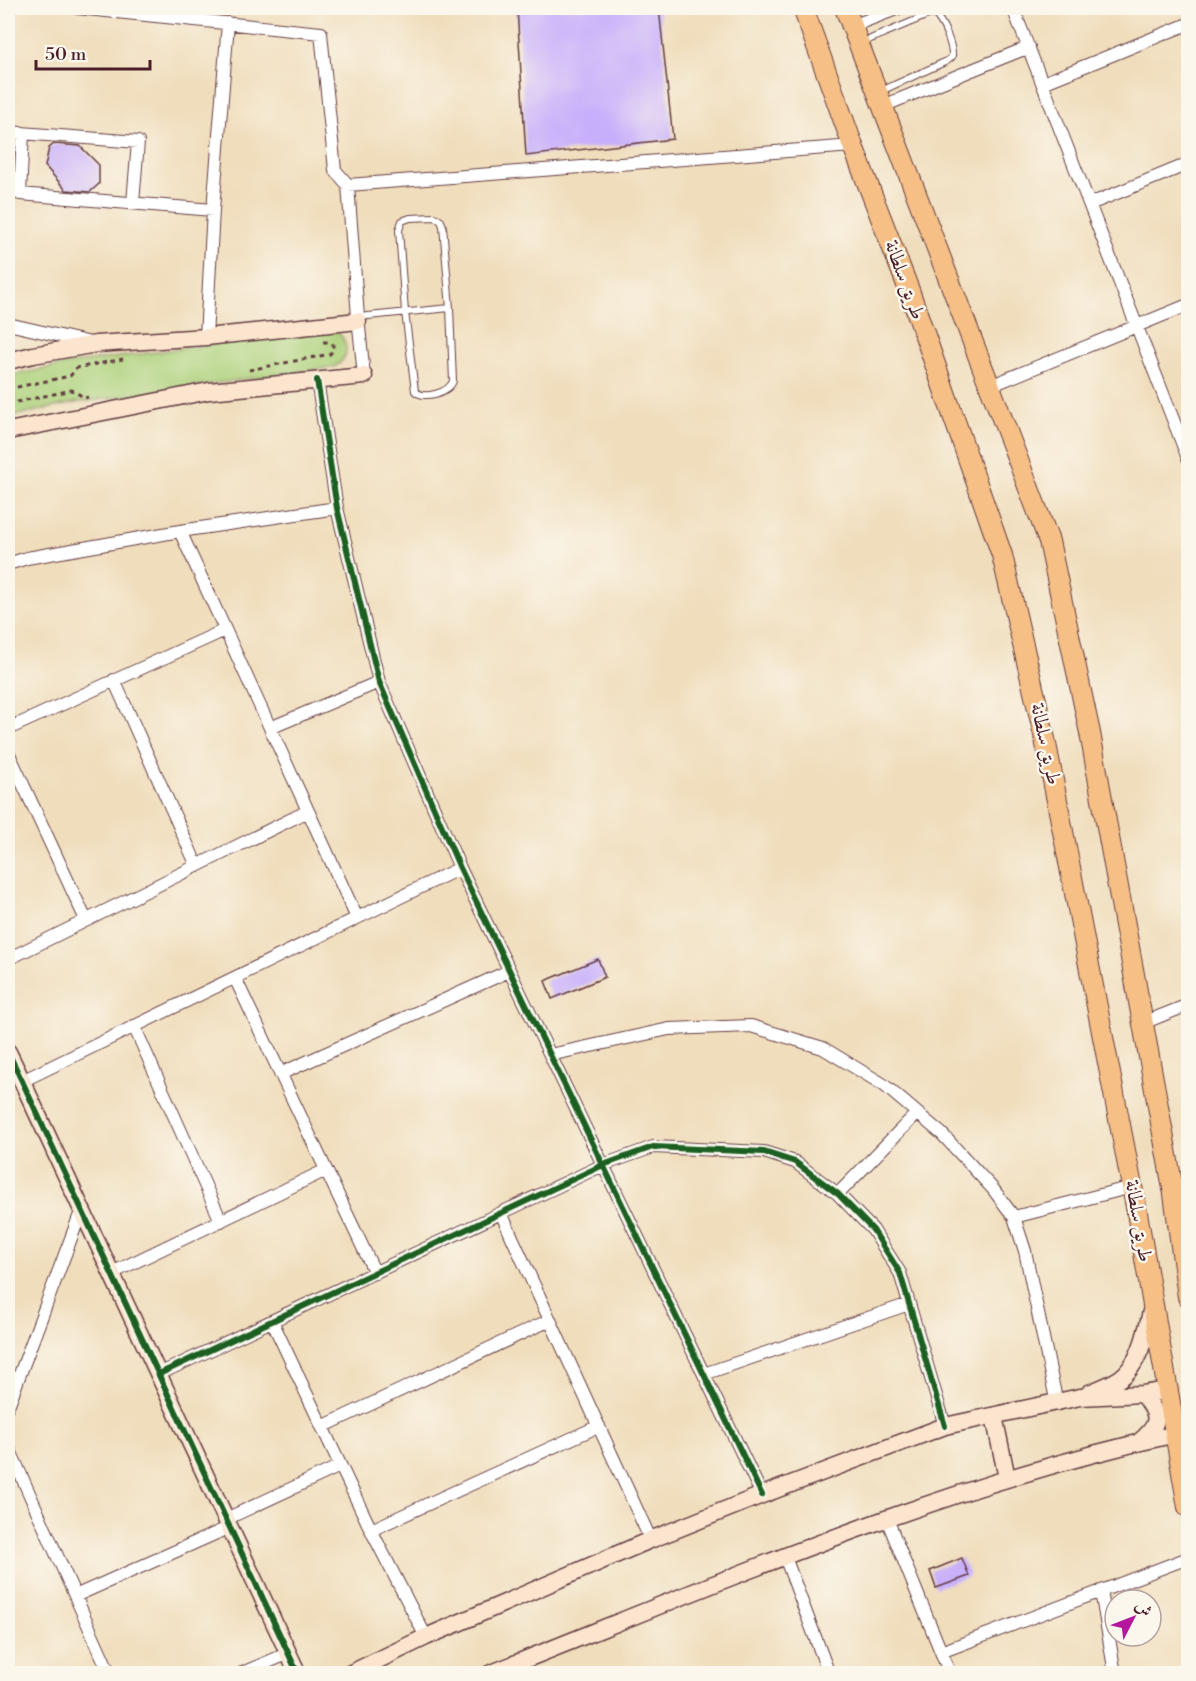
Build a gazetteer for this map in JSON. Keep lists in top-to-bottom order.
{
  "streets": {
    "main road": ["طريق سلطانة"]
  },
  "scale_bar": "50 m",
  "north": "top right"
}
